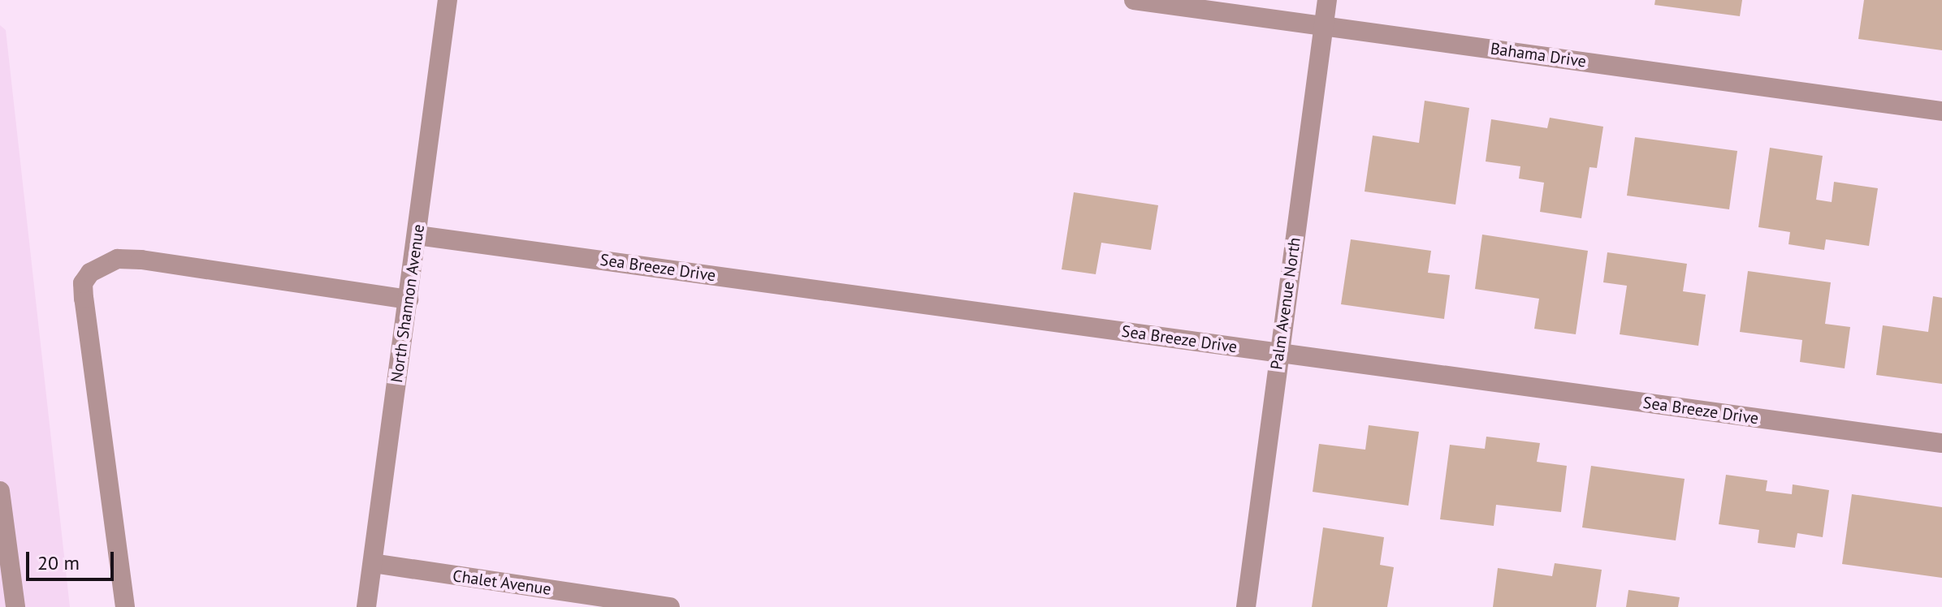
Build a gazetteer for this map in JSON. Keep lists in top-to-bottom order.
{
  "streets": {
    "street": [
      "Bahama Drive",
      "Sea Breeze Drive",
      "North Shannon Avenue",
      "Palm Avenue North",
      "Chalet Avenue"
    ]
  },
  "crossings": [
    ["Bahama Drive", "Palm Avenue North"],
    ["Sea Breeze Drive", "North Shannon Avenue"],
    ["Sea Breeze Drive", "Palm Avenue North"],
    ["North Shannon Avenue", "Chalet Avenue"]
  ],
  "scale_bar": "20 m"
}
